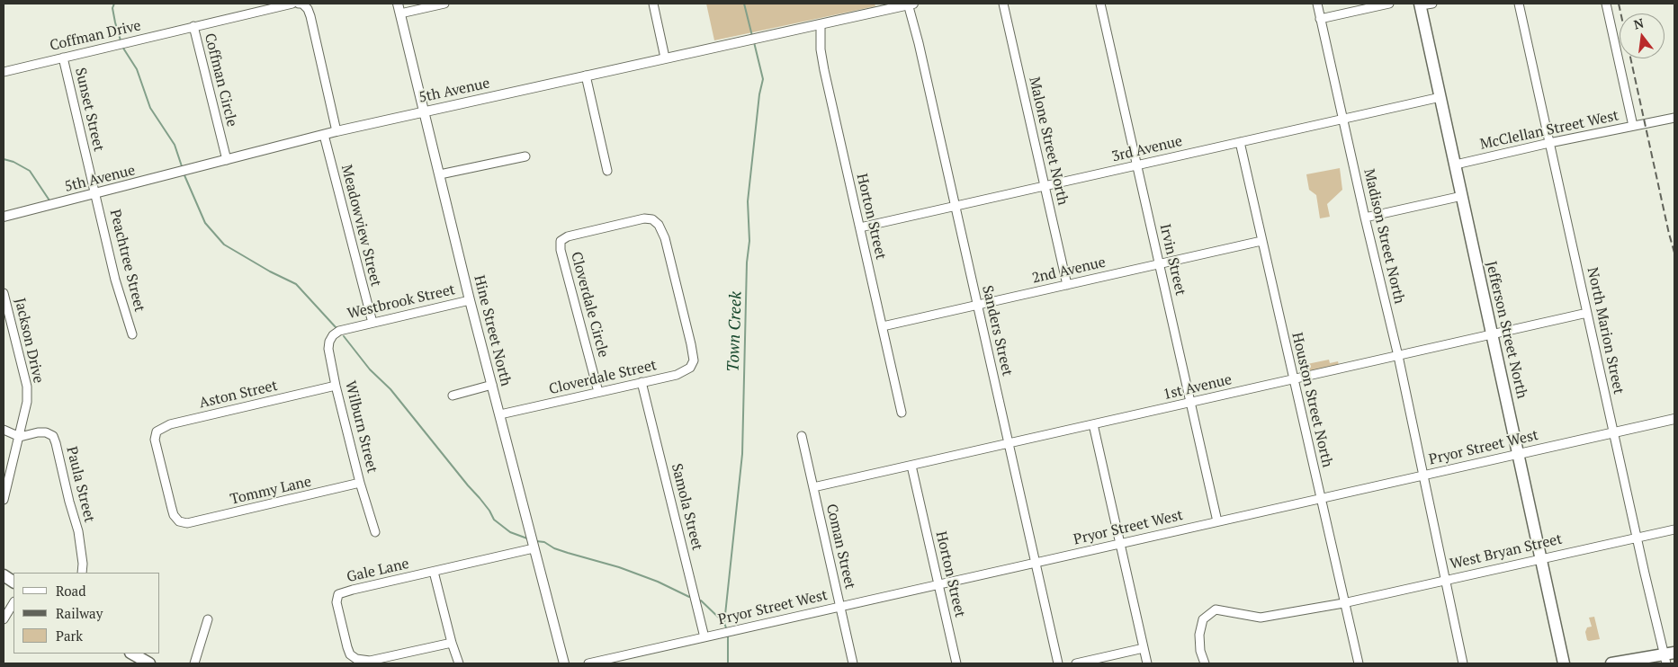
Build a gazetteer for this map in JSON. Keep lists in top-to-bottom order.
{
  "streets": {
    "main road": ["Jefferson Street North"],
    "street": [
      "Coffman Drive",
      "Coffman Circle",
      "5th Avenue",
      "Sunset Street",
      "McClellan Street West",
      "Malone Street North",
      "3rd Avenue",
      "Horton Street",
      "Meadowview Street",
      "Madison Street North",
      "Irvin Street",
      "Peachtree Street",
      "2nd Avenue",
      "Westbrook Street",
      "Cloverdale Circle",
      "Hine Street North",
      "Sanders Street",
      "North Marion Street",
      "Jackson Drive",
      "Cloverdale Street",
      "1st Avenue",
      "Aston Street",
      "Houston Street North",
      "Wilburn Street",
      "Pryor Street West",
      "Paula Street",
      "Tommy Lane",
      "Samola Street",
      "Coman Street",
      "West Bryan Street",
      "Gale Lane"
    ]
  },
  "crossings": [
    ["Coffman Drive", "Coffman Circle"],
    ["Coffman Drive", "Sunset Street"],
    ["Coffman Circle", "5th Avenue"],
    ["5th Avenue", "Sunset Street"],
    ["5th Avenue", "Horton Street"],
    ["5th Avenue", "Meadowview Street"],
    ["5th Avenue", "Peachtree Street"],
    ["5th Avenue", "Hine Street North"],
    ["5th Avenue", "Sanders Street"],
    ["Sunset Street", "Peachtree Street"],
    ["McClellan Street West", "Jefferson Street North"],
    ["McClellan Street West", "North Marion Street"],
    ["Malone Street North", "3rd Avenue"],
    ["Malone Street North", "2nd Avenue"],
    ["3rd Avenue", "Horton Street"],
    ["3rd Avenue", "Madison Street North"],
    ["3rd Avenue", "Irvin Street"],
    ["3rd Avenue", "Jefferson Street North"],
    ["3rd Avenue", "Sanders Street"],
    ["3rd Avenue", "Houston Street North"],
    ["Horton Street", "2nd Avenue"],
    ["Horton Street", "1st Avenue"],
    ["Horton Street", "Pryor Street West"],
    ["Meadowview Street", "Westbrook Street"],
    ["Madison Street North", "1st Avenue"],
    ["Madison Street North", "Pryor Street West"],
    ["Madison Street North", "West Bryan Street"],
    ["Irvin Street", "2nd Avenue"],
    ["Irvin Street", "1st Avenue"],
    ["Irvin Street", "Pryor Street West"],
    ["2nd Avenue", "Sanders Street"],
    ["2nd Avenue", "Houston Street North"],
    ["Westbrook Street", "Hine Street North"],
    ["Westbrook Street", "Wilburn Street"],
    ["Cloverdale Circle", "Cloverdale Street"],
    ["Jefferson Street North", "1st Avenue"],
    ["Jefferson Street North", "Pryor Street West"],
    ["Jefferson Street North", "West Bryan Street"],
    ["Hine Street North", "Cloverdale Street"],
    ["Hine Street North", "Gale Lane"],
    ["Sanders Street", "1st Avenue"],
    ["Sanders Street", "Pryor Street West"],
    ["North Marion Street", "1st Avenue"],
    ["North Marion Street", "Pryor Street West"],
    ["North Marion Street", "West Bryan Street"],
    ["Jackson Drive", "Paula Street"],
    ["Cloverdale Street", "Samola Street"],
    ["1st Avenue", "Houston Street North"],
    ["1st Avenue", "Coman Street"],
    ["Aston Street", "Wilburn Street"],
    ["Aston Street", "Tommy Lane"],
    ["Houston Street North", "Pryor Street West"],
    ["Houston Street North", "West Bryan Street"],
    ["Wilburn Street", "Tommy Lane"],
    ["Pryor Street West", "Samola Street"],
    ["Pryor Street West", "Coman Street"]
  ],
  "water": ["Town Creek"],
  "legend": ["Road", "Railway", "Park"],
  "north": "top"
}
